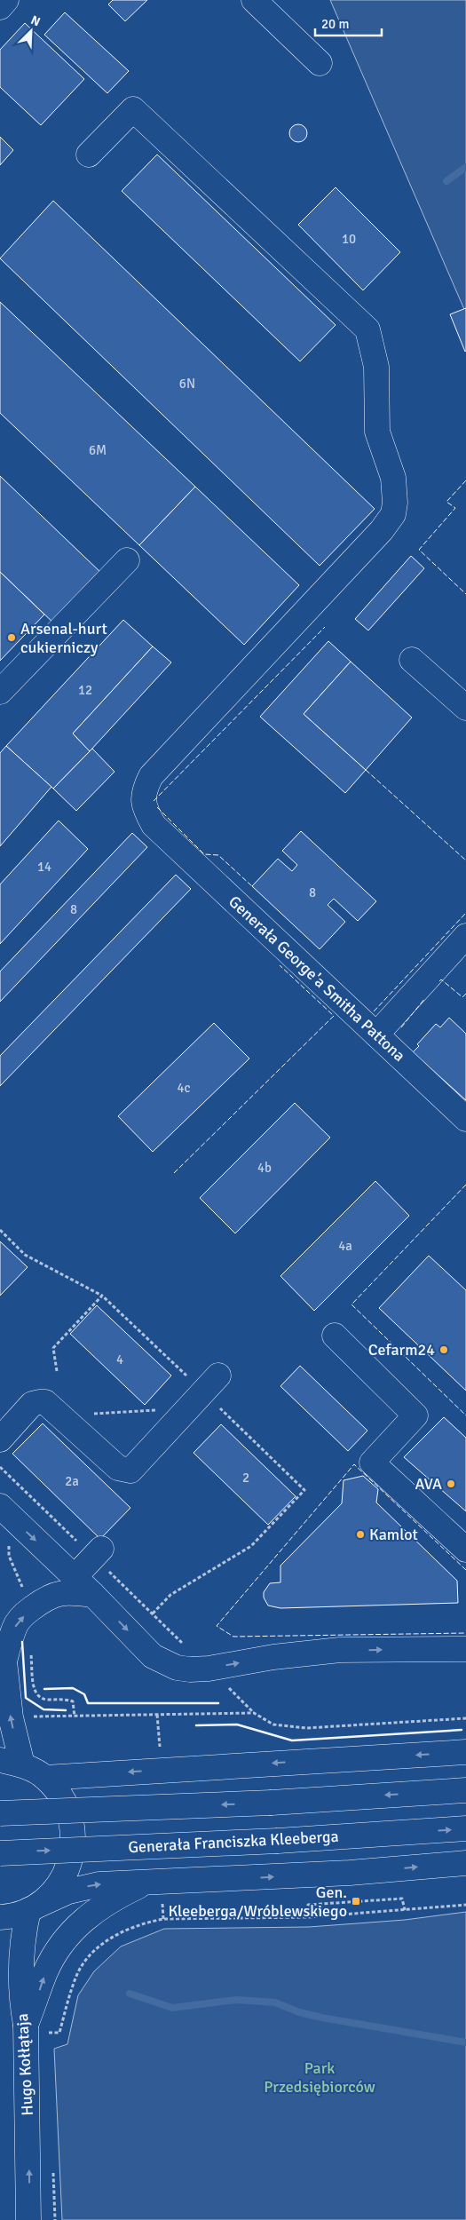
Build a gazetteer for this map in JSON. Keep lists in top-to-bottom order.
{
  "streets": {
    "main road": ["Generała George'a Smitha Pattona", "Generała Franciszka Kleeberga", "Hugo Kołłątaja"]
  },
  "one_way": ["Hugo Kołłątaja"],
  "parks": ["Park Przedsiębiorców"],
  "places": {
    "other": [
      "Arsenal-hurt cukierniczy",
      "Cefarm24",
      "AVA",
      "Kamlot"
    ],
    "transit": ["Gen. Kleeberga/Wróblewskiego"]
  },
  "house_numbers": [
    "10",
    "6N",
    "6M",
    "12",
    "14",
    "8",
    "8",
    "4c",
    "4b",
    "4a",
    "4",
    "2",
    "2a"
  ],
  "scale_bar": "20 m",
  "north": "top right"
}
